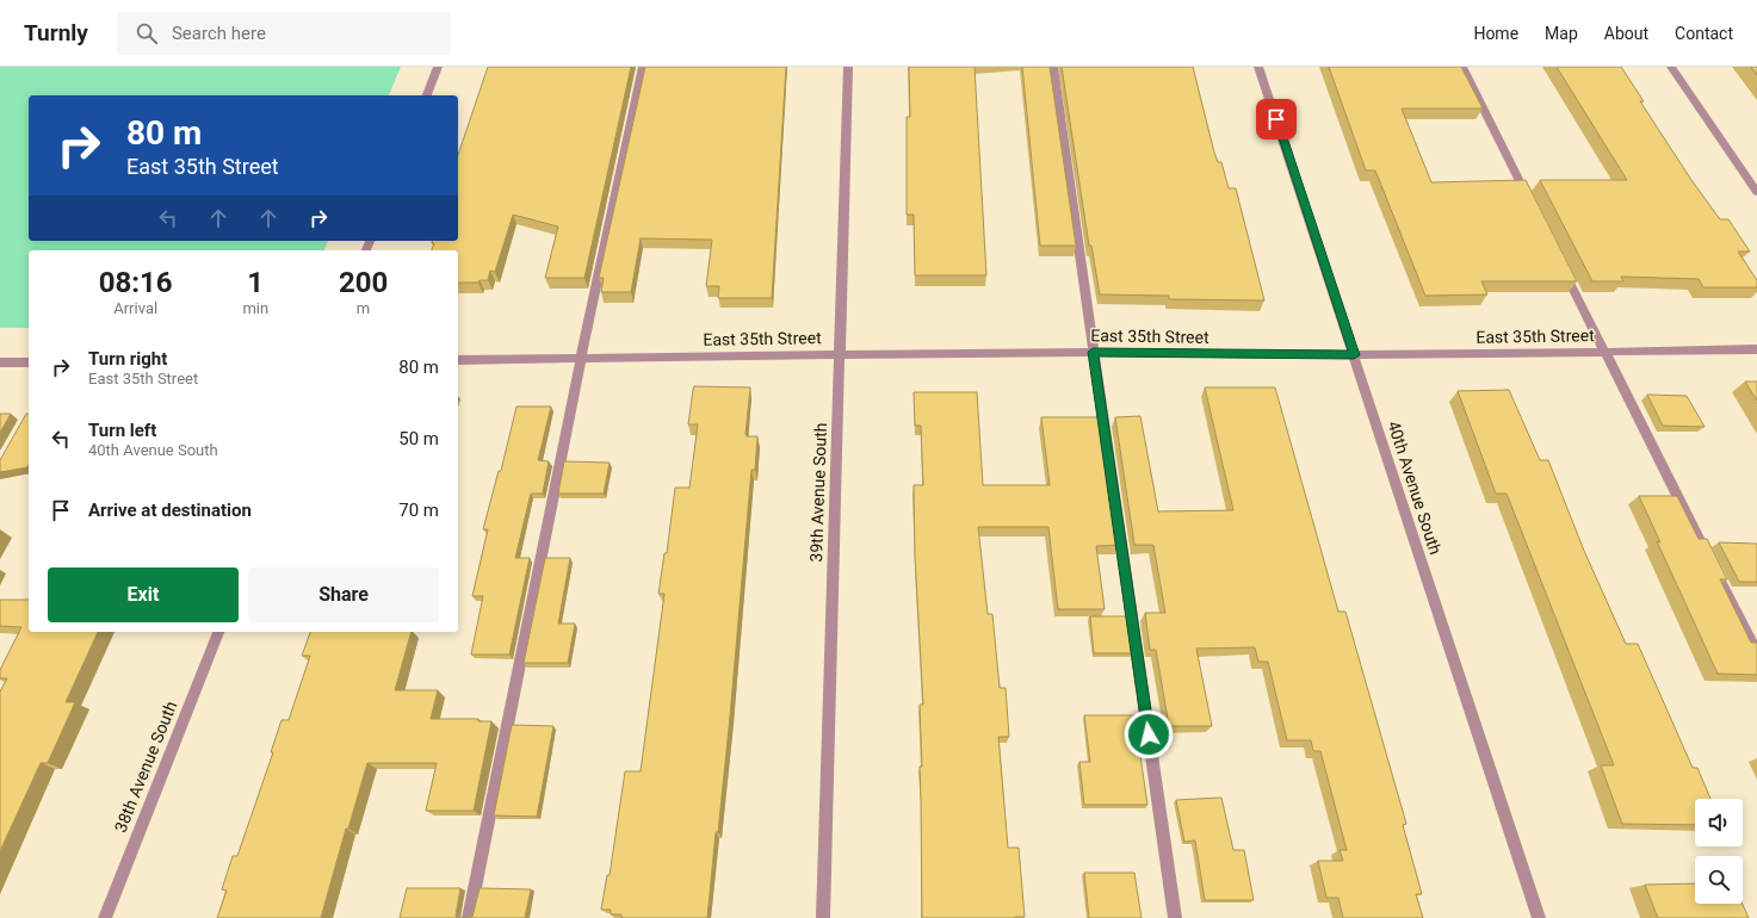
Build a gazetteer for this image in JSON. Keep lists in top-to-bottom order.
{
  "streets": {
    "street": [
      "East 35th Street",
      "40th Avenue South",
      "39th Avenue South",
      "38th Avenue South"
    ]
  },
  "crossings": [
    ["East 35th Street", "40th Avenue South"],
    ["East 35th Street", "39th Avenue South"]
  ],
  "page": {
    "header": "Turnly",
    "search": "Search here",
    "nav": [
      "Home",
      "Map",
      "About",
      "Contact"
    ],
    "turn": ["80 m", "East 35th Street"],
    "eta": [
      "08:16",
      "Arrival",
      "1",
      "min",
      "200",
      "m"
    ],
    "list": [
      {
        "name": "Turn right",
        "note": "East 35th Street",
        "value": "80 m"
      },
      {
        "name": "Turn left",
        "note": "40th Avenue South",
        "value": "50 m"
      },
      {
        "name": "Arrive at destination",
        "value": "70 m"
      }
    ],
    "buttons": ["Exit", "Share"]
  }
}
